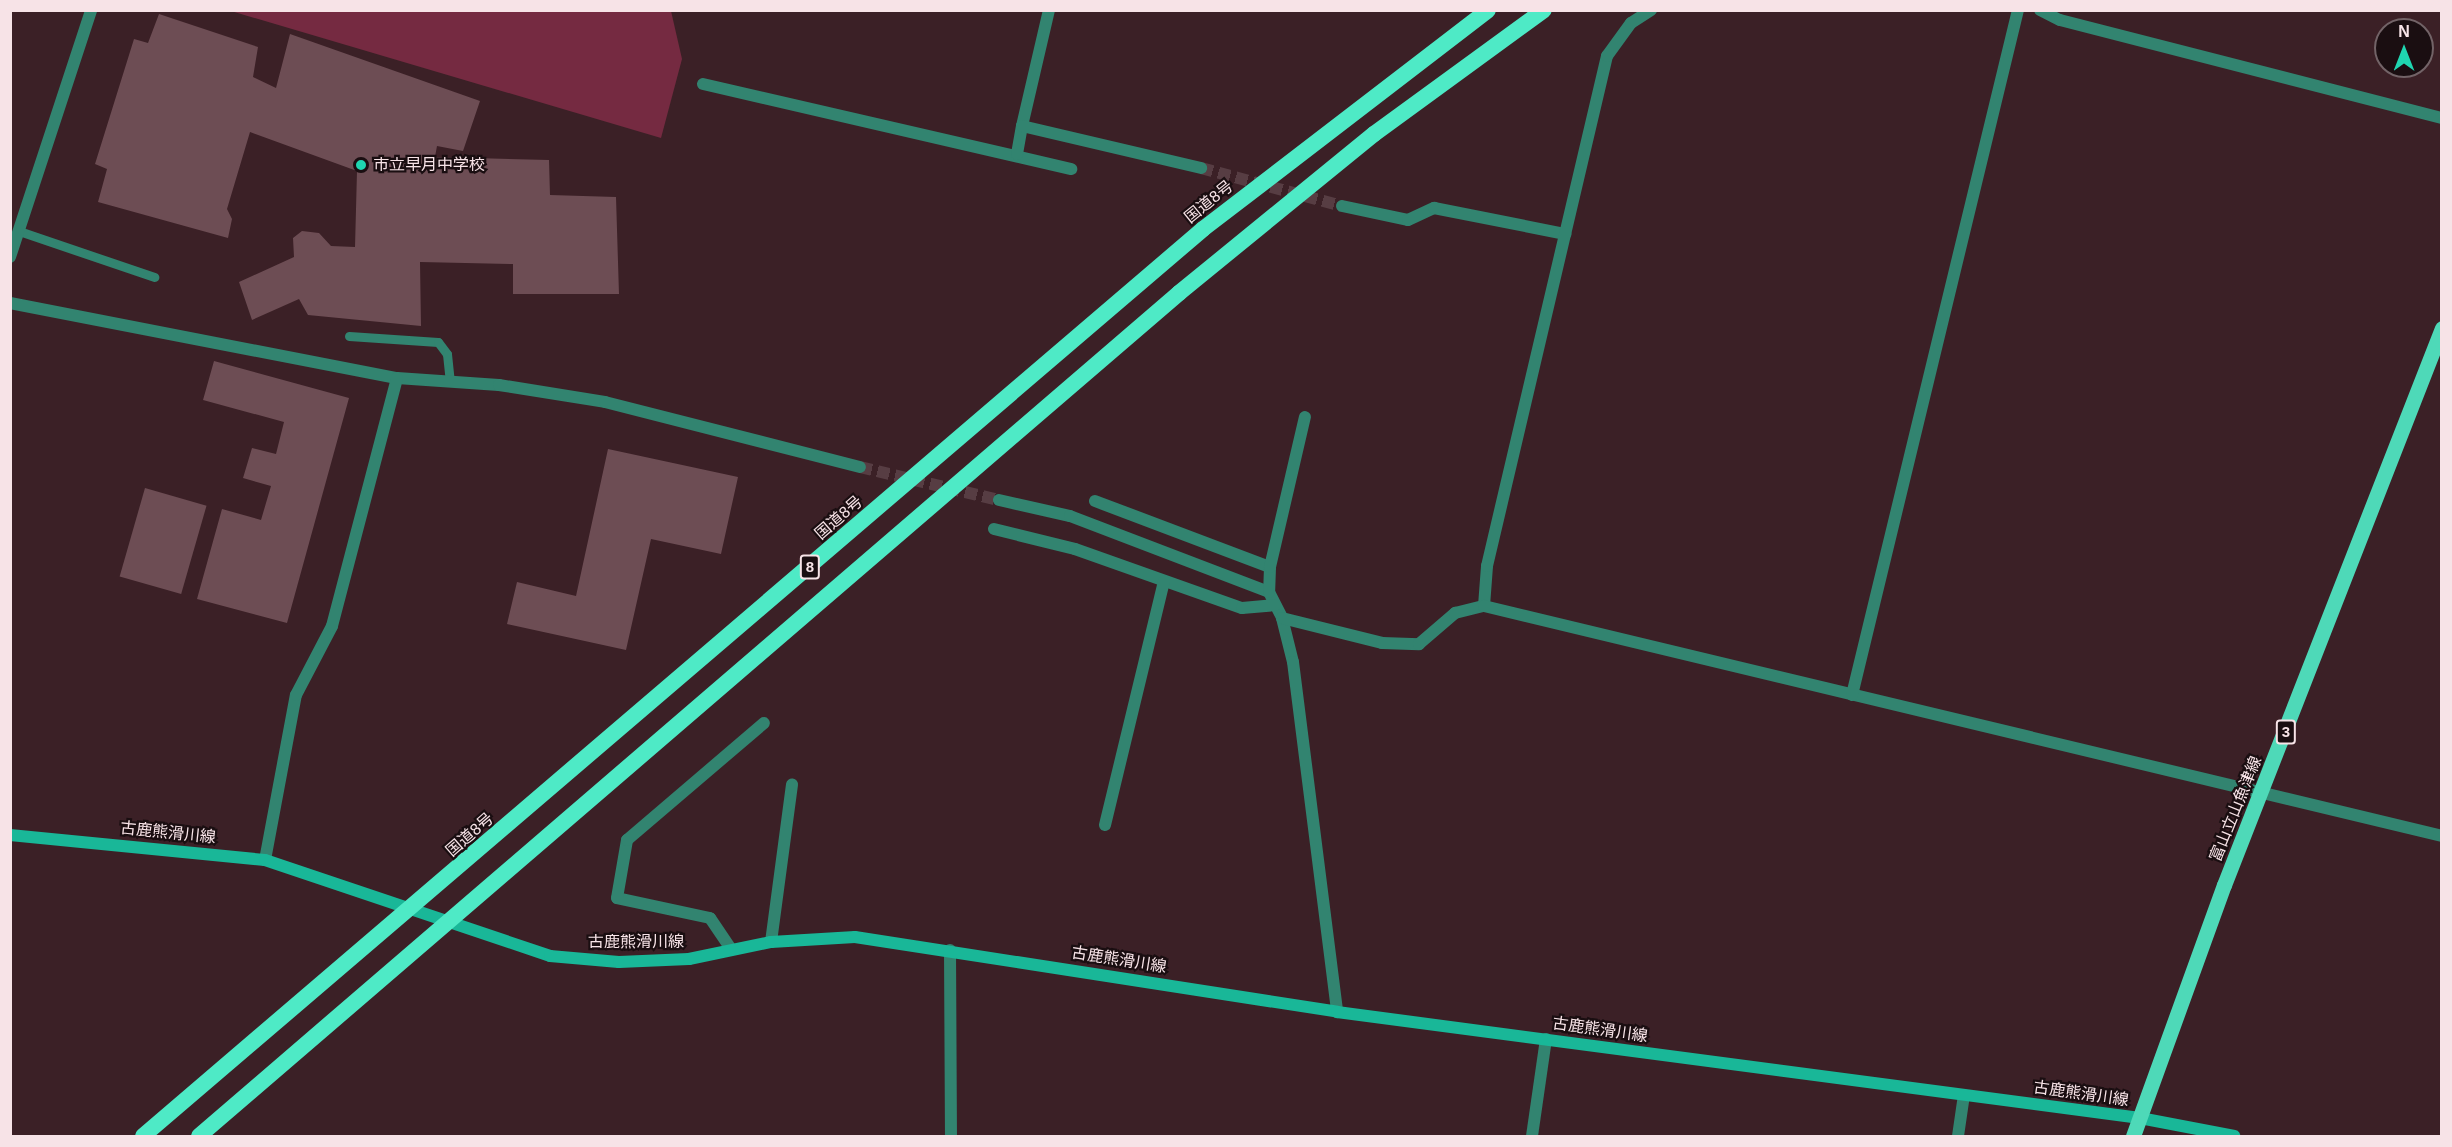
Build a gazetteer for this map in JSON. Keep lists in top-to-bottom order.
{
  "streets": {
    "highway": ["国道8号", "8"],
    "main road": ["3", "富山立山魚津線", "古鹿熊滑川線"]
  },
  "crossings": [
    ["国道8号", "古鹿熊滑川線"],
    ["8", "古鹿熊滑川線"],
    ["富山立山魚津線", "古鹿熊滑川線"]
  ],
  "places": ["市立早月中学校"],
  "north": "top"
}
